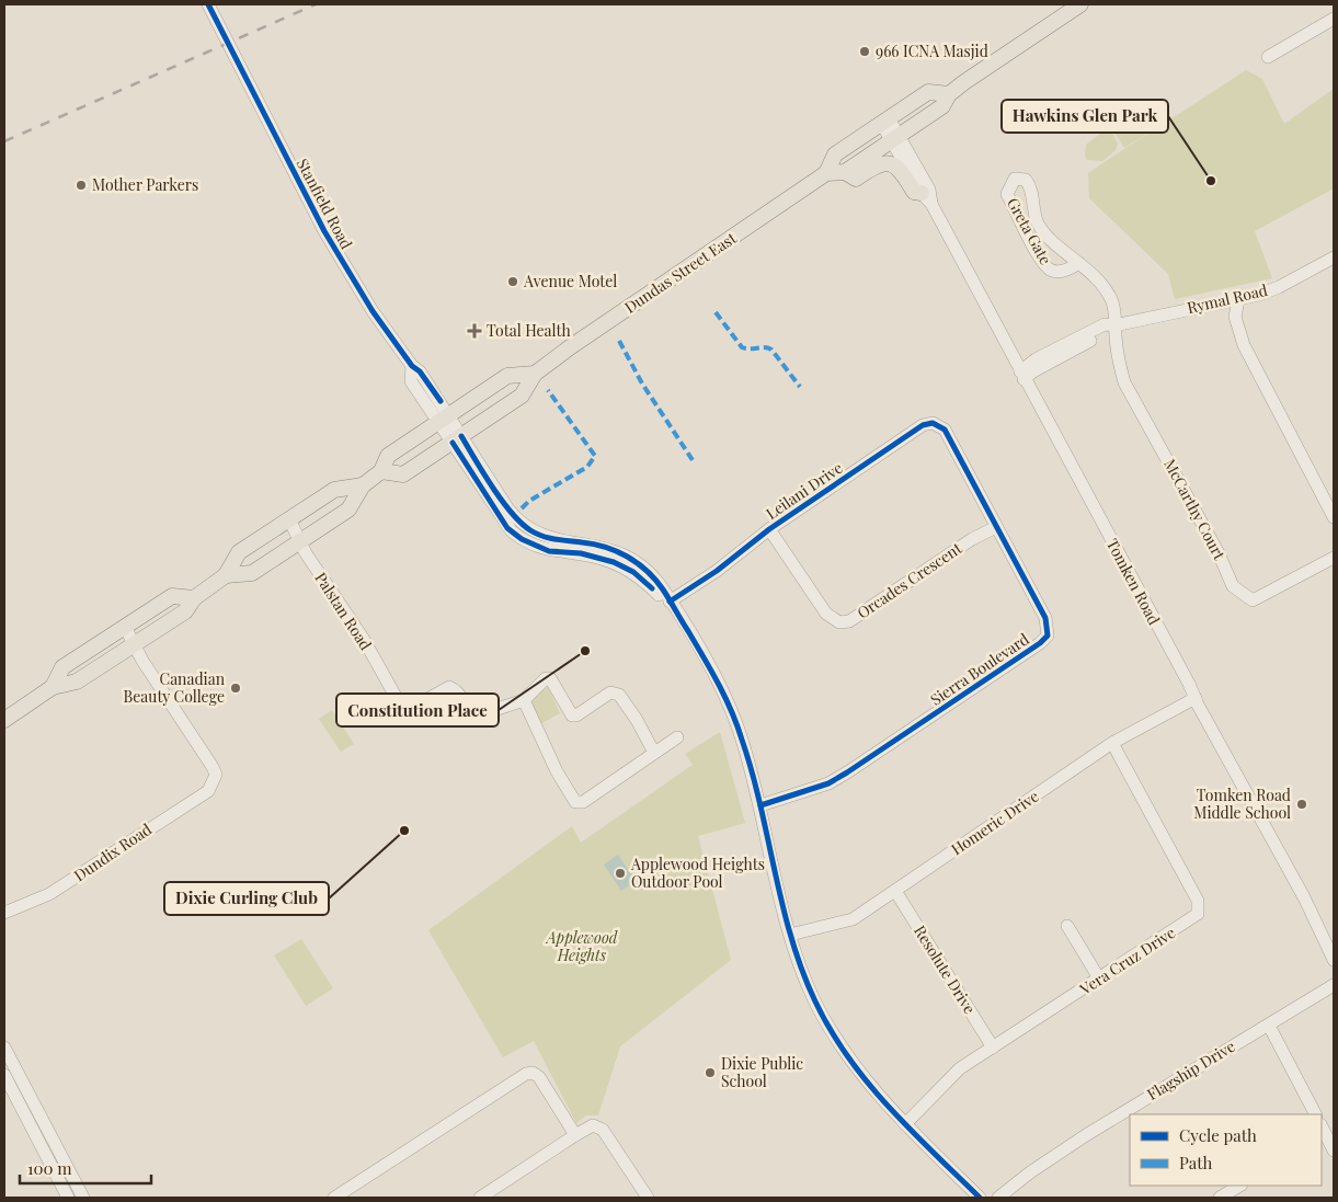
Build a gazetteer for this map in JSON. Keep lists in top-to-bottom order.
{
  "streets": {
    "main road": ["Dundas Street East"],
    "street": [
      "Stanfield Road",
      "Greta Gate",
      "Rymal Road",
      "Leilani Drive",
      "McCarthy Court",
      "Orcades Crescent",
      "Tomken Road",
      "Palstan Road",
      "Sierra Boulevard",
      "Homeric Drive",
      "Dundix Road",
      "Vera Cruz Drive",
      "Resolute Drive",
      "Flagship Drive"
    ]
  },
  "crossings": [
    ["Stanfield Road", "Dundas Street East"],
    ["Stanfield Road", "Leilani Drive"],
    ["Greta Gate", "Rymal Road"],
    ["Greta Gate", "McCarthy Court"],
    ["Dundas Street East", "Tomken Road"],
    ["Rymal Road", "McCarthy Court"],
    ["Rymal Road", "Tomken Road"],
    ["Leilani Drive", "Orcades Crescent"],
    ["Leilani Drive", "Sierra Boulevard"],
    ["Orcades Crescent", "Sierra Boulevard"],
    ["Tomken Road", "Homeric Drive"],
    ["Homeric Drive", "Vera Cruz Drive"],
    ["Homeric Drive", "Resolute Drive"],
    ["Vera Cruz Drive", "Resolute Drive"]
  ],
  "parks": ["Applewood Heights"],
  "places": {
    "other": [
      "966 ICNA Masjid",
      "Hawkins Glen Park",
      "Mother Parkers",
      "Avenue Motel",
      "Constitution Place",
      "Canadian Beauty College",
      "Tomken Road Middle School",
      "Dixie Curling Club",
      "Applewood Heights Outdoor Pool",
      "Dixie Public School"
    ],
    "health": ["Total Health"]
  },
  "legend": ["Cycle path", "Path"],
  "scale_bar": "100 m"
}
